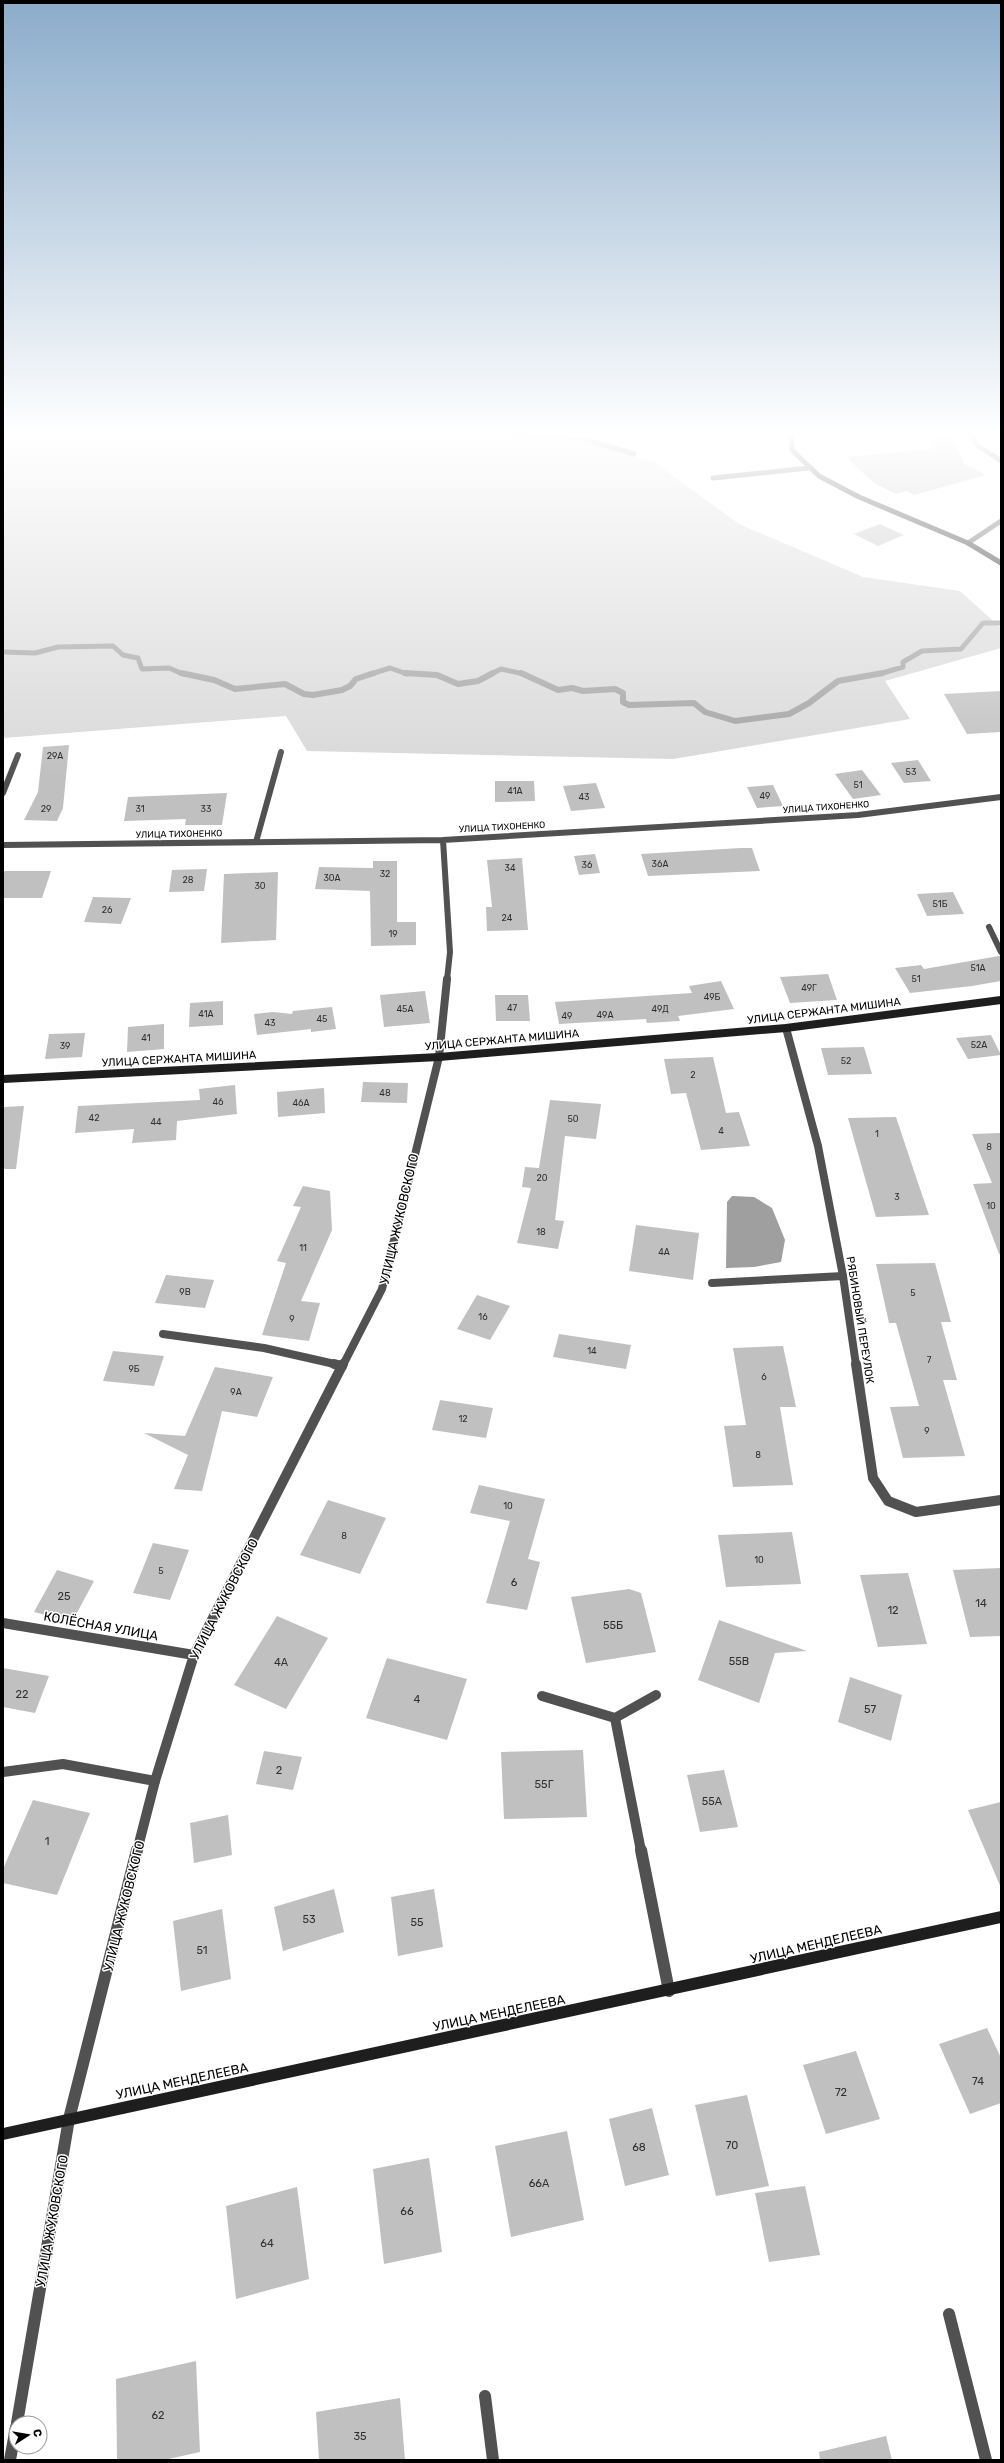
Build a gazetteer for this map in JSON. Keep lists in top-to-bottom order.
{
  "streets": {
    "street": [
      "УЛИЦА ТИХОНЕНКО",
      "УЛИЦА СЕРЖАНТА МИШИНА",
      "УЛИЦА ЖУКОВСКОГО",
      "РЯБИНОВЫЙ ПЕРЕУЛОК",
      "КОЛЁСНАЯ УЛИЦА",
      "УЛИЦА МЕНДЕЛЕЕВА"
    ]
  },
  "crossings": [
    ["УЛИЦА ТИХОНЕНКО", "УЛИЦА ЖУКОВСКОГО"],
    ["УЛИЦА СЕРЖАНТА МИШИНА", "УЛИЦА ЖУКОВСКОГО"],
    ["УЛИЦА СЕРЖАНТА МИШИНА", "РЯБИНОВЫЙ ПЕРЕУЛОК"],
    ["УЛИЦА ЖУКОВСКОГО", "КОЛЁСНАЯ УЛИЦА"],
    ["УЛИЦА ЖУКОВСКОГО", "УЛИЦА МЕНДЕЛЕЕВА"]
  ],
  "house_numbers": [
    "29А",
    "53",
    "51",
    "41А",
    "49",
    "43",
    "29",
    "31",
    "33",
    "36А",
    "36",
    "34",
    "32",
    "30А",
    "28",
    "30",
    "51Б",
    "26",
    "24",
    "19",
    "51А",
    "51",
    "49Г",
    "49Б",
    "47",
    "45А",
    "49Д",
    "41А",
    "49А",
    "49",
    "45",
    "43",
    "41",
    "52А",
    "39",
    "52",
    "2",
    "48",
    "46",
    "46А",
    "42",
    "50",
    "44",
    "4",
    "1",
    "8",
    "20",
    "3",
    "10",
    "18",
    "11",
    "4А",
    "9В",
    "5",
    "16",
    "9",
    "14",
    "7",
    "9Б",
    "6",
    "9А",
    "12",
    "9",
    "8",
    "10",
    "8",
    "10",
    "5",
    "6",
    "25",
    "14",
    "12",
    "55Б",
    "55В",
    "4А",
    "22",
    "4",
    "57",
    "2",
    "55Г",
    "55А",
    "1",
    "53",
    "55",
    "51",
    "74",
    "72",
    "70",
    "68",
    "66А",
    "66",
    "64",
    "62",
    "35"
  ],
  "north": "right"
}
